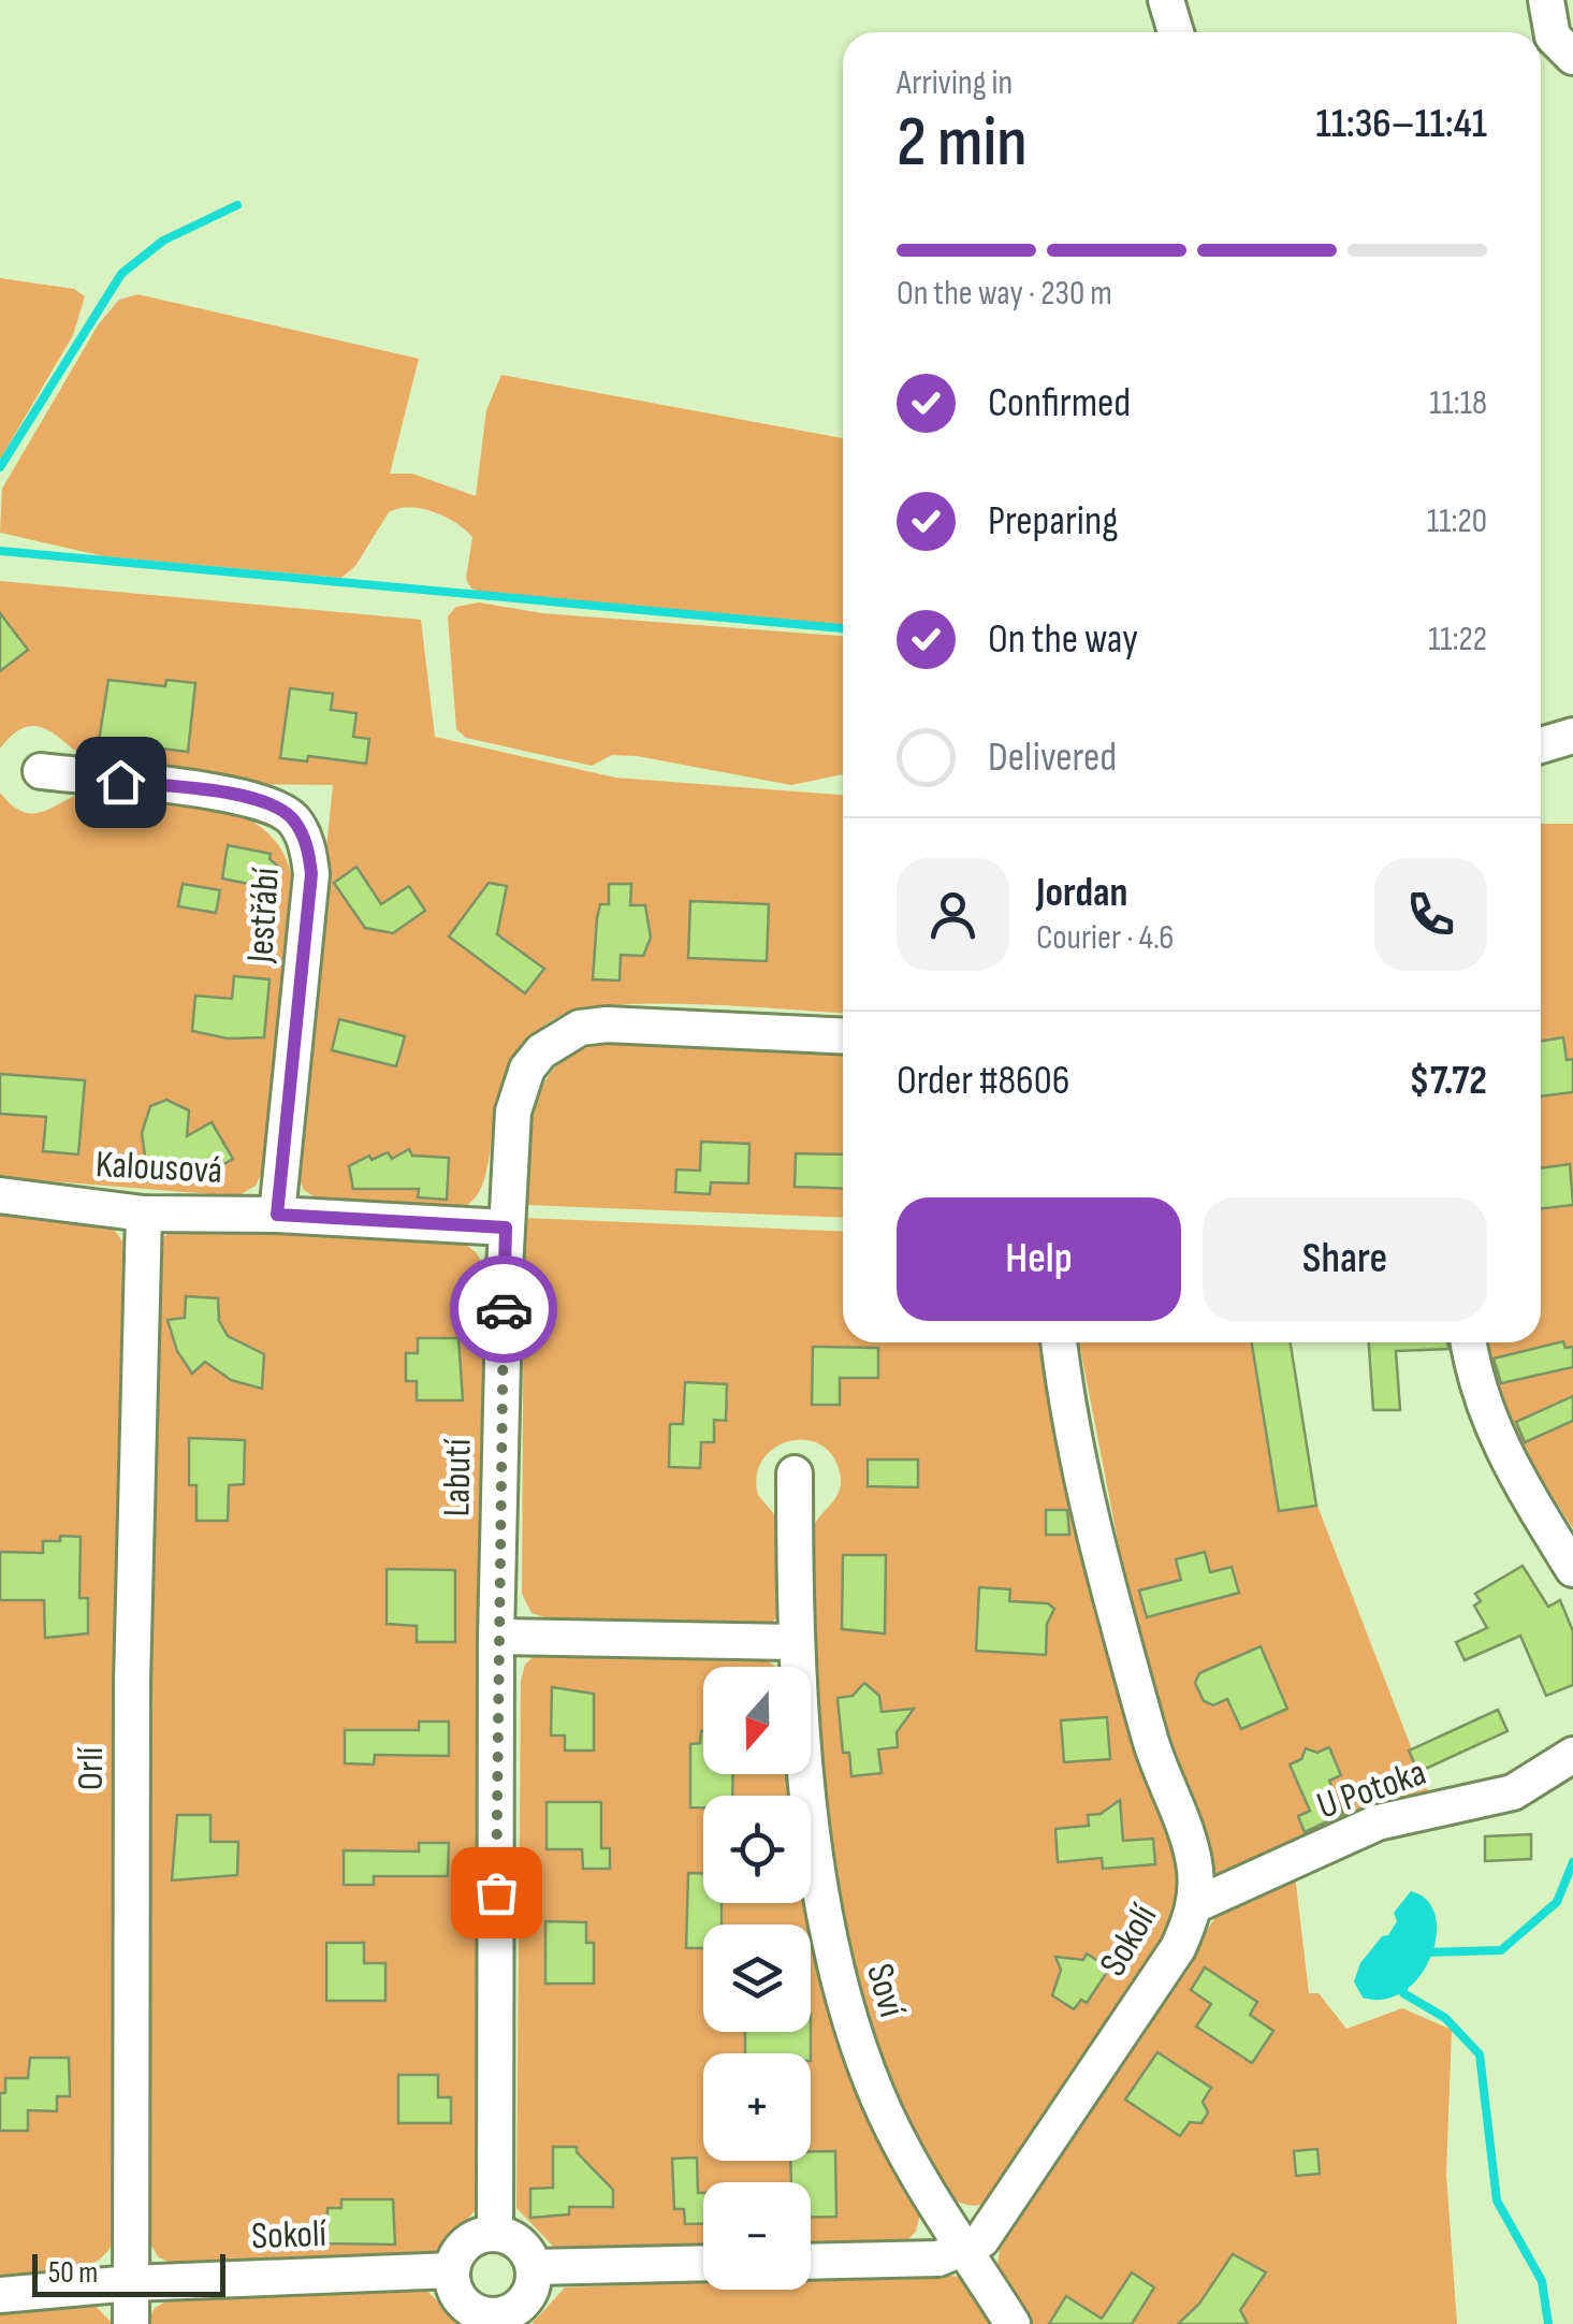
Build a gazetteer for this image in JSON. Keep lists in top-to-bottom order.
{
  "streets": {
    "street": [
      "Jestřábí",
      "Kalousová",
      "Labutí",
      "Orlí",
      "U Potoka",
      "Sokolí",
      "Soví"
    ]
  },
  "crossings": [
    ["Jestřábí", "Kalousová"],
    ["Kalousová", "Labutí"],
    ["Kalousová", "Orlí"],
    ["Labutí", "Sokolí"],
    ["Orlí", "Sokolí"],
    ["U Potoka", "Sokolí"],
    ["Sokolí", "Soví"]
  ],
  "scale_bar": "50 m",
  "north": "bottom",
  "page": {
    "heading": ["2 min", "Arriving in", "11:36–11:41"],
    "panel": [
      "Jordan",
      "Courier · 4.6",
      "Order #8606",
      "$7.72"
    ],
    "bar": "On the way · 230 m",
    "list": [
      ["Confirmed", "11:18"],
      ["Preparing", "11:20"],
      ["On the way", "11:22"],
      "Delivered"
    ],
    "buttons": ["Help", "Share"],
    "map_buttons": ["+", "−"],
    "scale": "50 m"
  }
}
